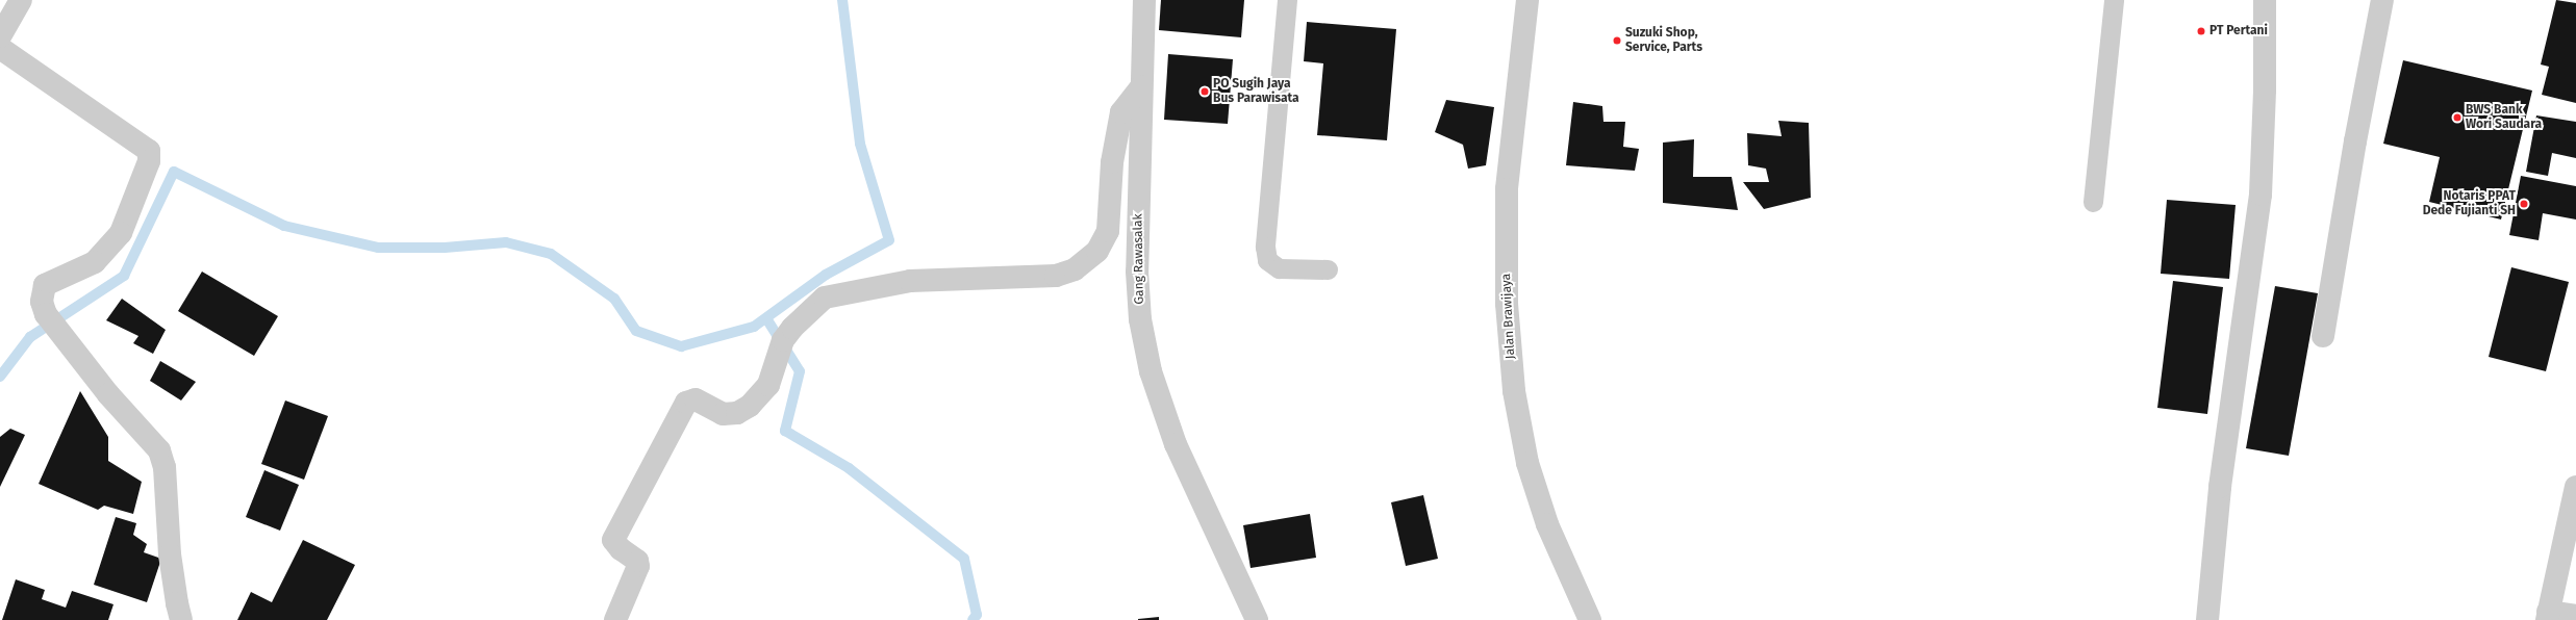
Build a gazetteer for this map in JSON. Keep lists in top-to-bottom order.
{
  "streets": {
    "street": ["Gang Rawasalak", "Jalan Brawijaya"]
  },
  "places": [
    "PT Pertani",
    "Suzuki Shop, Service, Parts",
    "PO Sugih Jaya Bus Parawisata",
    "BWS Bank Wori Saudara",
    "Notaris PPAT Dede Fujianti SH"
  ]
}
